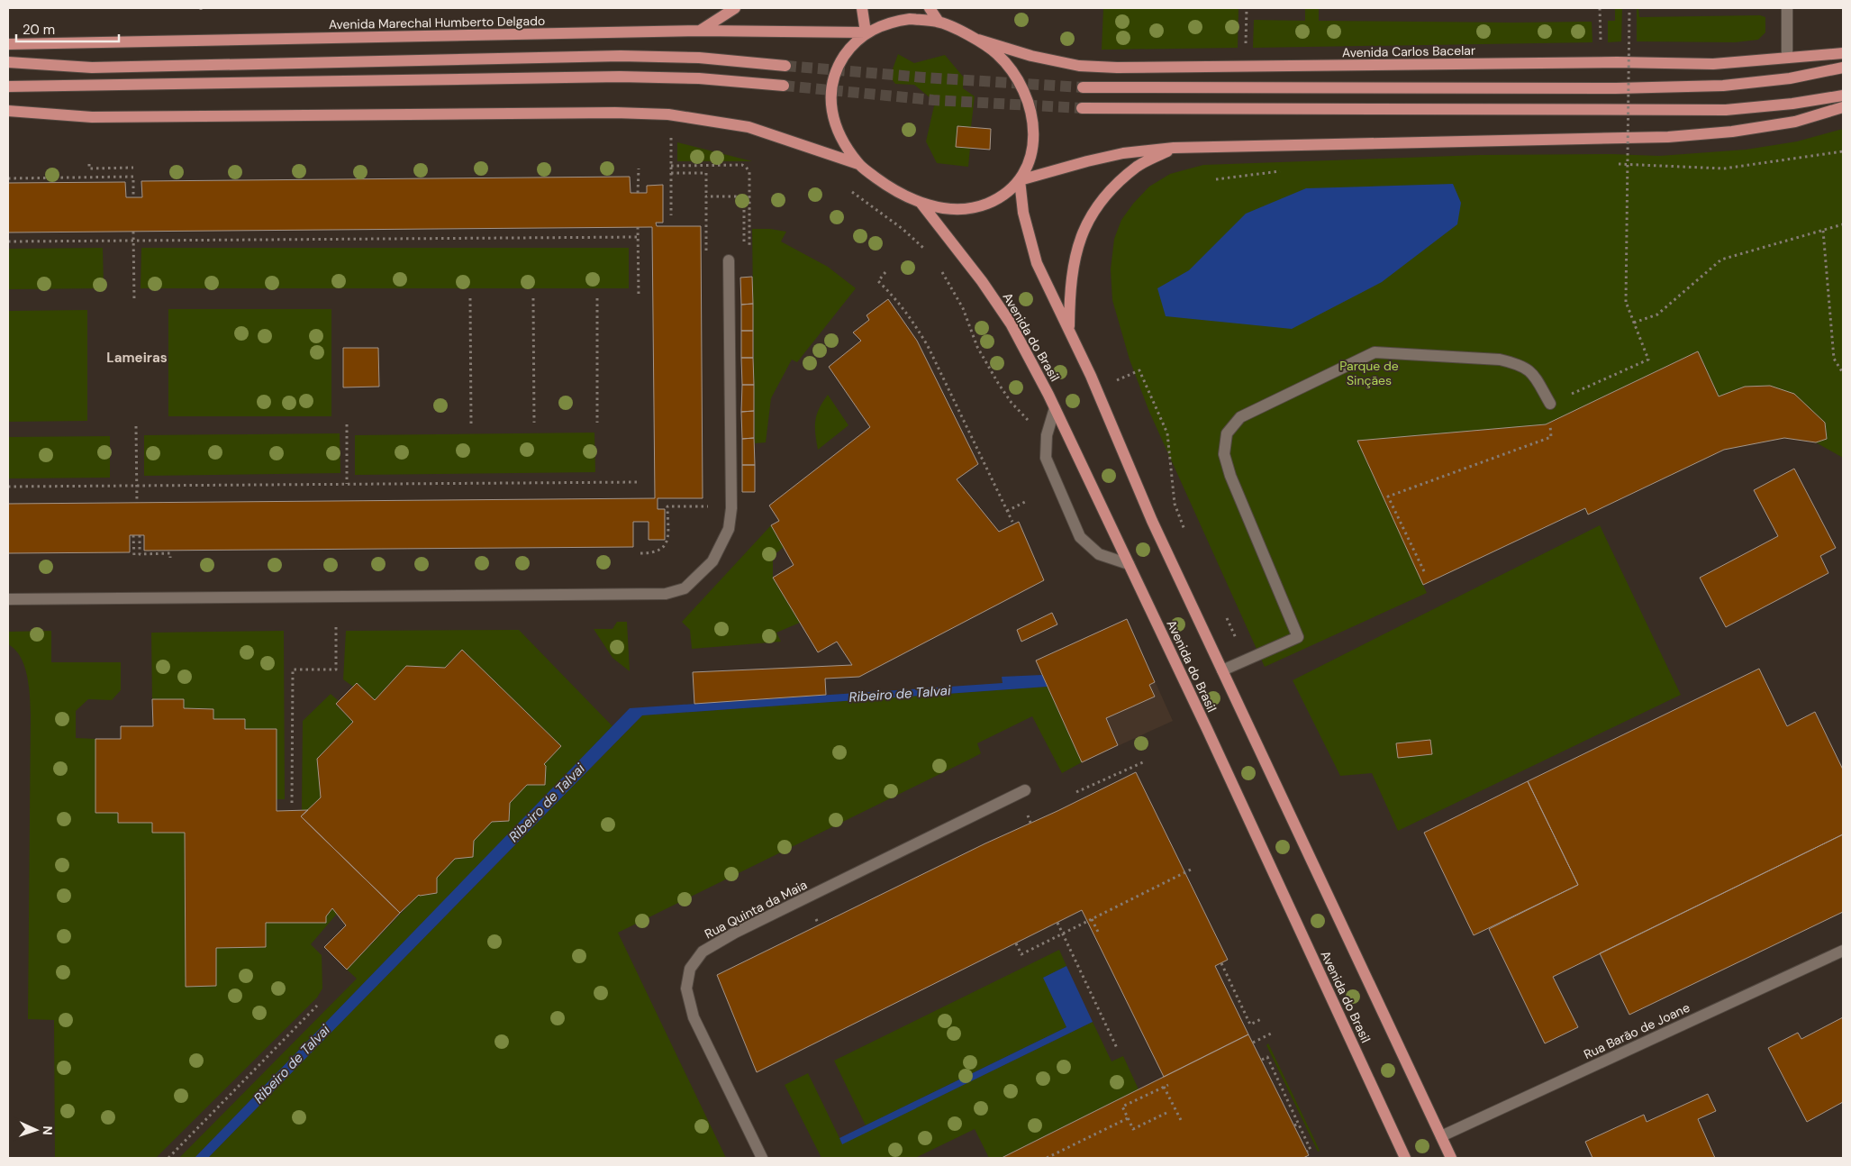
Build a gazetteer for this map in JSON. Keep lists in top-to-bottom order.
{
  "streets": {
    "main road": ["Avenida Marechal Humberto Delgado", "Avenida Carlos Bacelar", "Avenida do Brasil"],
    "street": ["Rua Quinta da Maia", "Rua Barão de Joane"]
  },
  "crossings": [
    ["Avenida do Brasil", "Rua Barão de Joane"]
  ],
  "districts": ["Lameiras"],
  "water": ["Ribeiro de Talvai"],
  "parks": ["Parque de Sinçães"],
  "scale_bar": "20 m",
  "north": "right"
}
